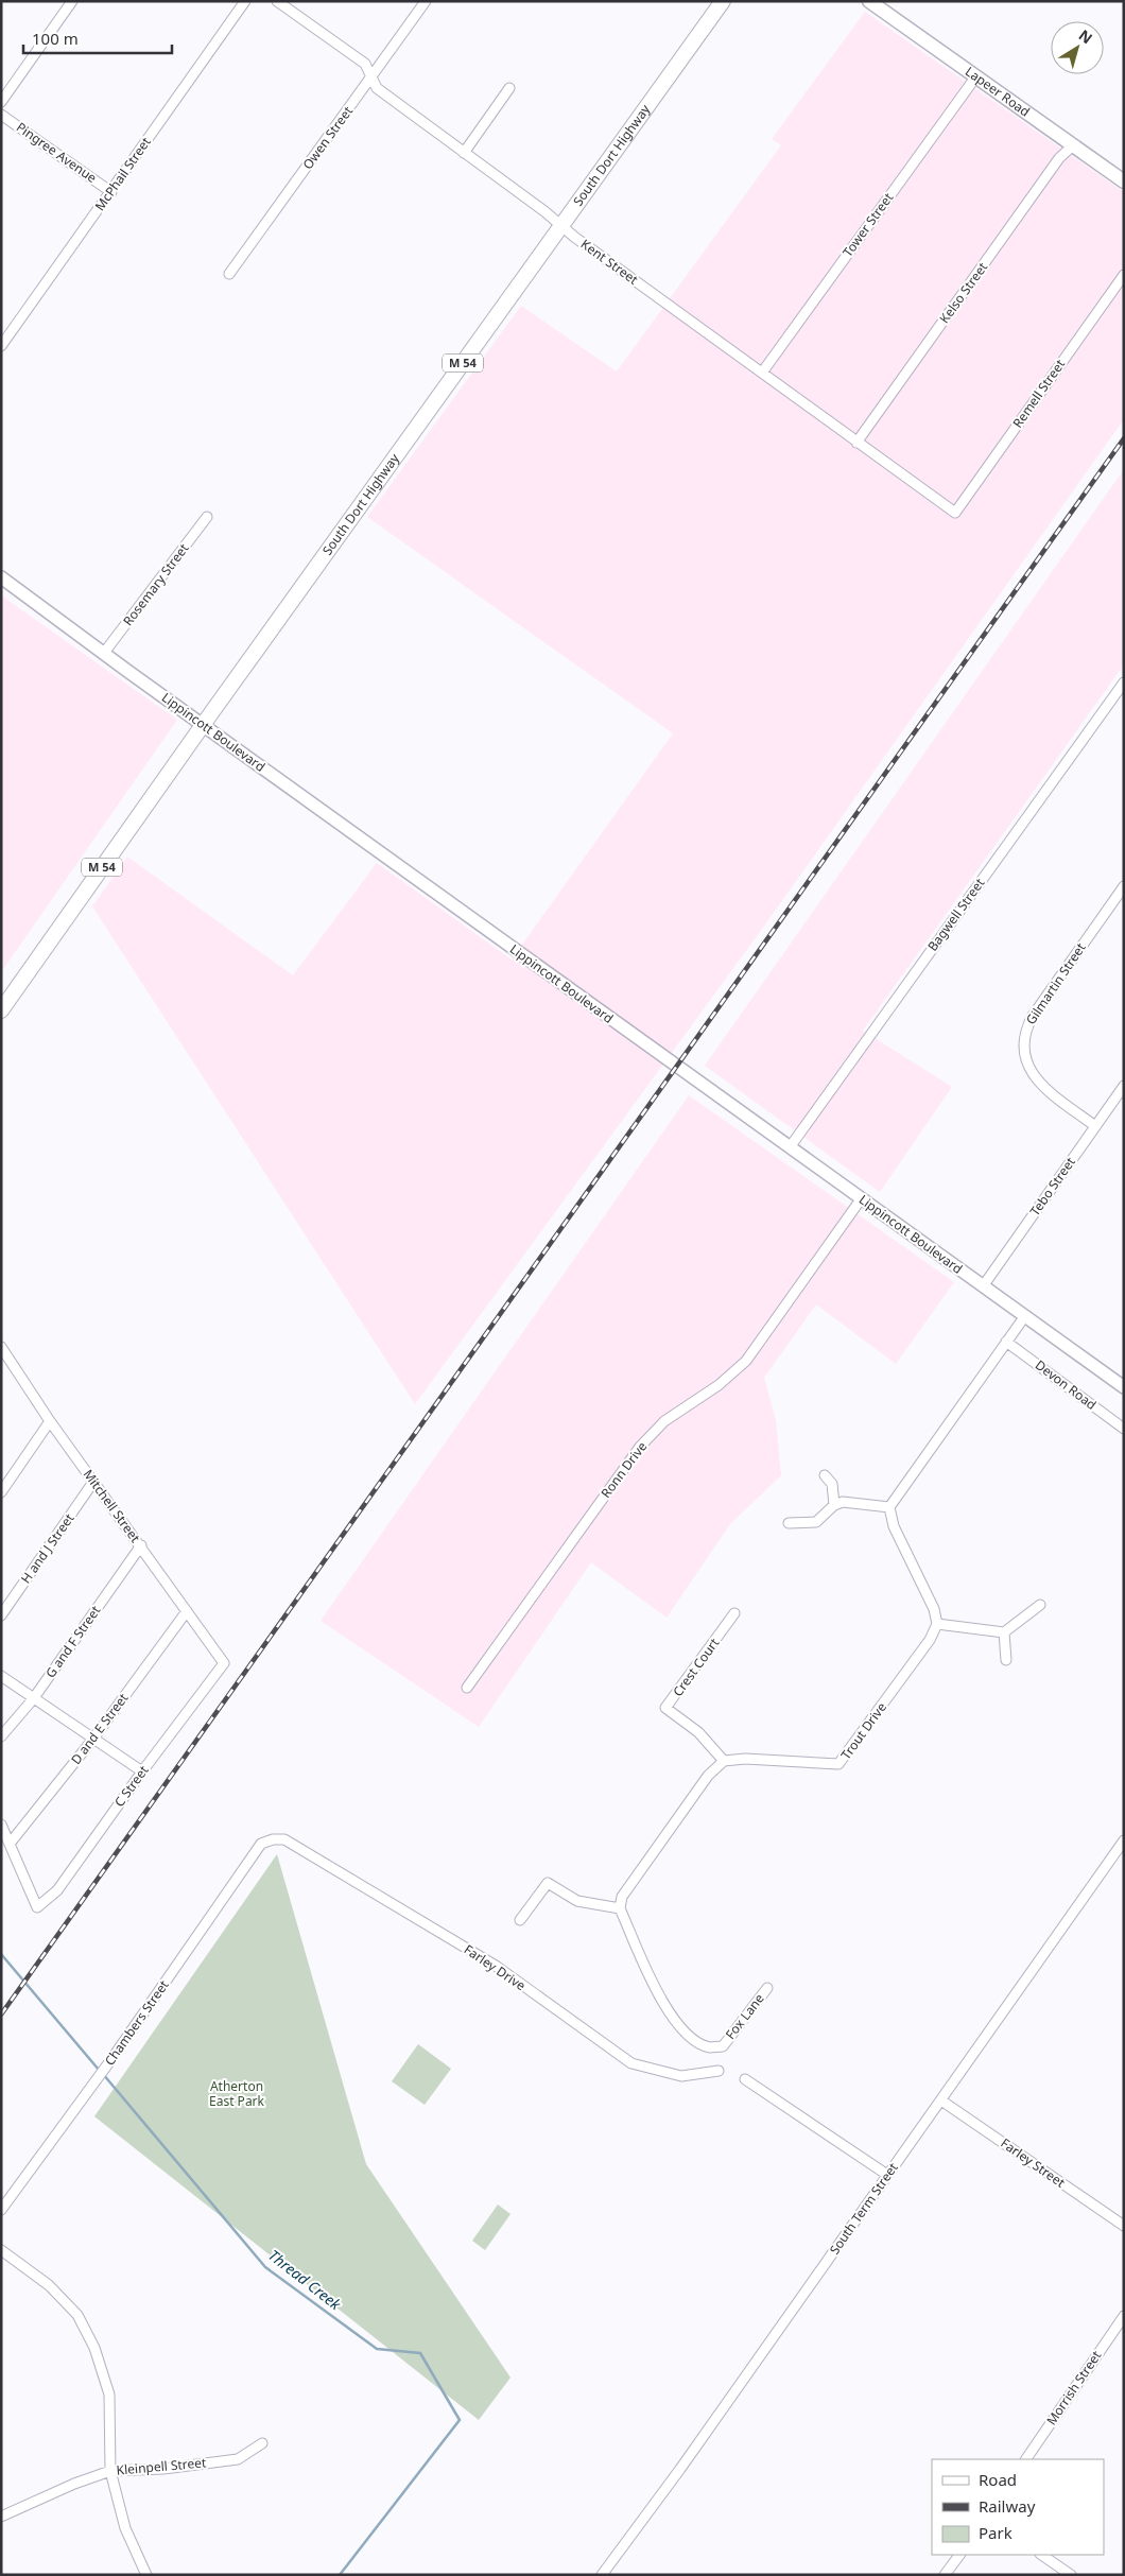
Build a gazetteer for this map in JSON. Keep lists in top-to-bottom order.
{
  "streets": {
    "main road": ["Lapeer Road", "South Dort Highway", "M 54"],
    "street": [
      "Owen Street",
      "Pingree Avenue",
      "McPhail Street",
      "Tower Street",
      "Kent Street",
      "Kelso Street",
      "Remell Street",
      "Rosemary Street",
      "Lippincott Boulevard",
      "Bagwell Street",
      "Gilmartin Street",
      "Tebo Street",
      "Devon Road",
      "Ronn Drive",
      "Mitchell Street",
      "H and J Street",
      "G and F Street",
      "Crest Court",
      "D and E Street",
      "Trout Drive",
      "C Street",
      "Farley Drive",
      "Fox Lane",
      "Chambers Street",
      "Farley Street",
      "South Term Street",
      "Morrish Street",
      "Kleinpell Street"
    ]
  },
  "crossings": [
    ["Lapeer Road", "Tower Street"],
    ["Lapeer Road", "Kelso Street"],
    ["Owen Street", "Kent Street"],
    ["Pingree Avenue", "McPhail Street"],
    ["South Dort Highway", "Kent Street"],
    ["South Dort Highway", "Lippincott Boulevard"],
    ["Tower Street", "Kent Street"],
    ["Kent Street", "Kelso Street"],
    ["Kent Street", "Remell Street"],
    ["Rosemary Street", "Lippincott Boulevard"],
    ["Lippincott Boulevard", "Bagwell Street"],
    ["Lippincott Boulevard", "Tebo Street"],
    ["Lippincott Boulevard", "Ronn Drive"],
    ["Gilmartin Street", "Tebo Street"],
    ["Mitchell Street", "H and J Street"],
    ["Mitchell Street", "G and F Street"],
    ["Mitchell Street", "D and E Street"],
    ["Mitchell Street", "C Street"],
    ["Crest Court", "Trout Drive"],
    ["D and E Street", "C Street"],
    ["Farley Drive", "Chambers Street"],
    ["Farley Street", "South Term Street"]
  ],
  "water": ["Thread Creek"],
  "parks": ["Atherton East Park"],
  "legend": ["Road", "Railway", "Park"],
  "scale_bar": "100 m",
  "north": "top right"
}
